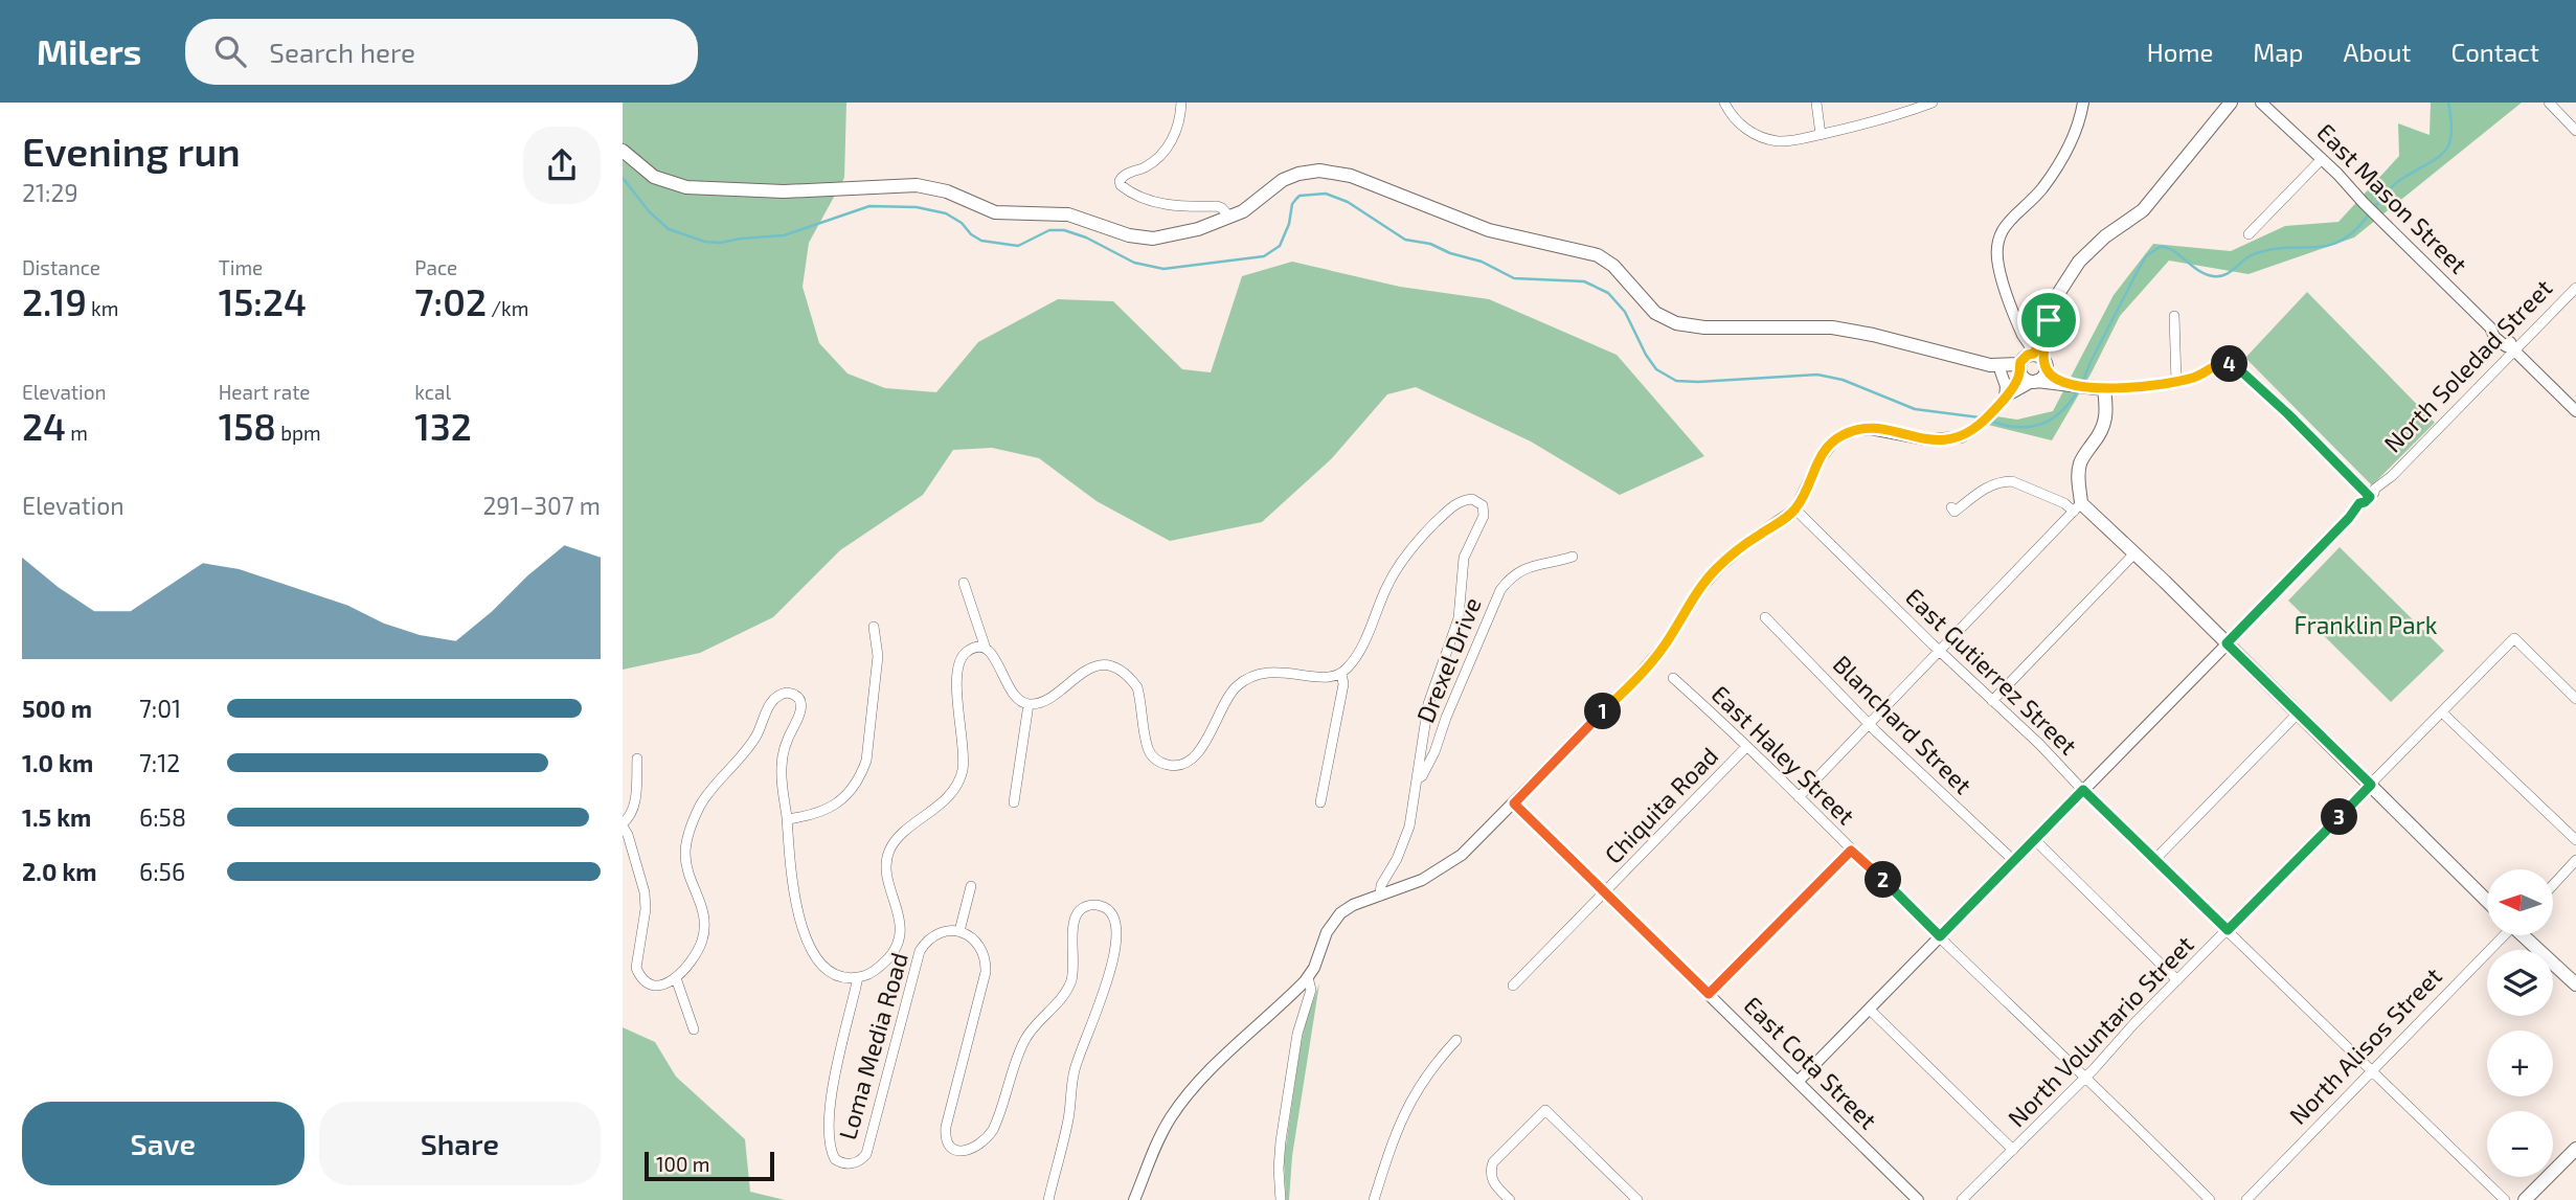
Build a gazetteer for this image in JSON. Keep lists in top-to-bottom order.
{
  "streets": {
    "street": [
      "East Mason Street",
      "North Soledad Street",
      "Drexel Drive",
      "East Gutierrez Street",
      "Blanchard Street",
      "East Haley Street",
      "Chiquita Road",
      "North Voluntario Street",
      "Loma Media Road",
      "North Alisos Street",
      "East Cota Street"
    ]
  },
  "crossings": [
    ["East Mason Street", "North Soledad Street"],
    ["North Soledad Street", "East Gutierrez Street"],
    ["North Soledad Street", "Blanchard Street"],
    ["North Soledad Street", "East Haley Street"],
    ["North Soledad Street", "East Cota Street"],
    ["East Gutierrez Street", "North Voluntario Street"],
    ["East Gutierrez Street", "North Alisos Street"],
    ["East Haley Street", "Chiquita Road"],
    ["East Haley Street", "North Voluntario Street"],
    ["Chiquita Road", "East Cota Street"]
  ],
  "parks": ["Franklin Park"],
  "scale_bar": "100 m",
  "north": "left",
  "page": {
    "header": "Milers",
    "search": "Search here",
    "nav": [
      "Home",
      "Map",
      "About",
      "Contact"
    ],
    "heading": ["Evening run", "21:29"],
    "stats": [
      ["Distance", "2.19 km"],
      ["Time", "15:24"],
      ["Pace", "7:02 /km"],
      ["Elevation", "24 m"],
      ["Heart rate", "158 bpm"],
      ["kcal", "132"]
    ],
    "pins": [
      "4",
      "1",
      "3",
      "2"
    ],
    "chart": ["Elevation", "291–307 m"],
    "list": [
      {
        "name": "500 m",
        "note": "7:01"
      },
      {
        "name": "1.0 km",
        "note": "7:12"
      },
      {
        "name": "1.5 km",
        "note": "6:58"
      },
      {
        "name": "2.0 km",
        "note": "6:56"
      }
    ],
    "map_buttons": ["+", "−"],
    "buttons": ["Save", "Share"],
    "scale": "100 m"
  }
}
